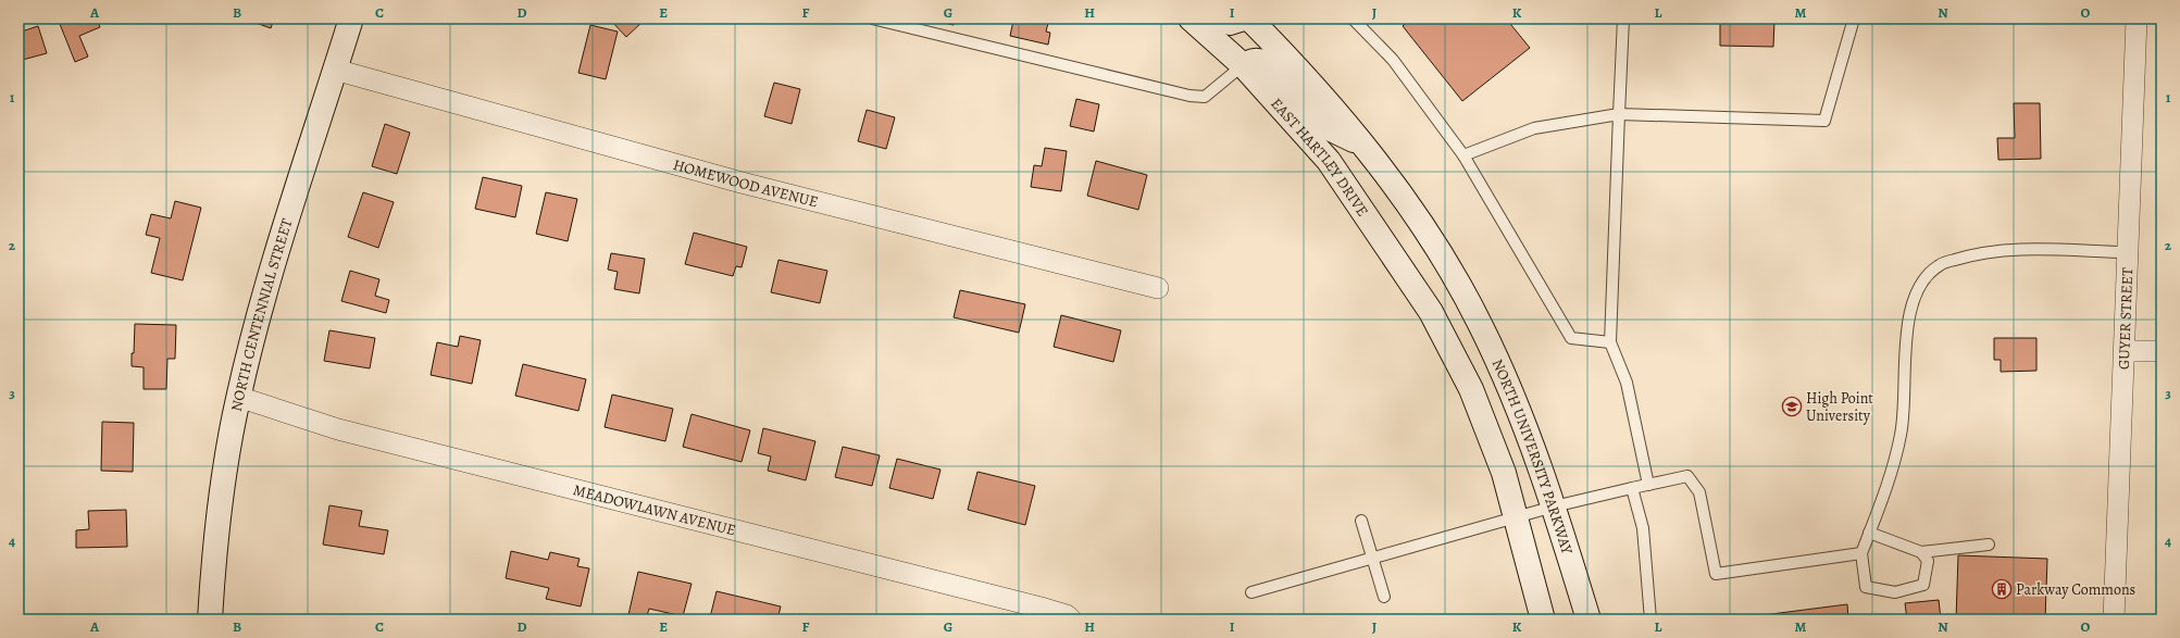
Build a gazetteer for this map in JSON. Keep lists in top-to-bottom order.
{
  "streets": {
    "main road": ["EAST HARTLEY DRIVE", "NORTH CENTENNIAL STREET", "NORTH UNIVERSITY PARKWAY"],
    "street": ["HOMEWOOD AVENUE", "GUYER STREET", "MEADOWLAWN AVENUE"]
  },
  "crossings": [
    ["EAST HARTLEY DRIVE", "NORTH UNIVERSITY PARKWAY"],
    ["HOMEWOOD AVENUE", "NORTH CENTENNIAL STREET"],
    ["NORTH CENTENNIAL STREET", "MEADOWLAWN AVENUE"]
  ],
  "places": {
    "school or university": ["High Point University"],
    "building": ["Parkway Commons"]
  },
  "grid": {
    "columns": [
      "A",
      "B",
      "C",
      "D",
      "E",
      "F",
      "G",
      "H",
      "I",
      "J",
      "K",
      "L",
      "M",
      "N",
      "O"
    ],
    "rows": [
      "1",
      "2",
      "3",
      "4"
    ]
  }
}
